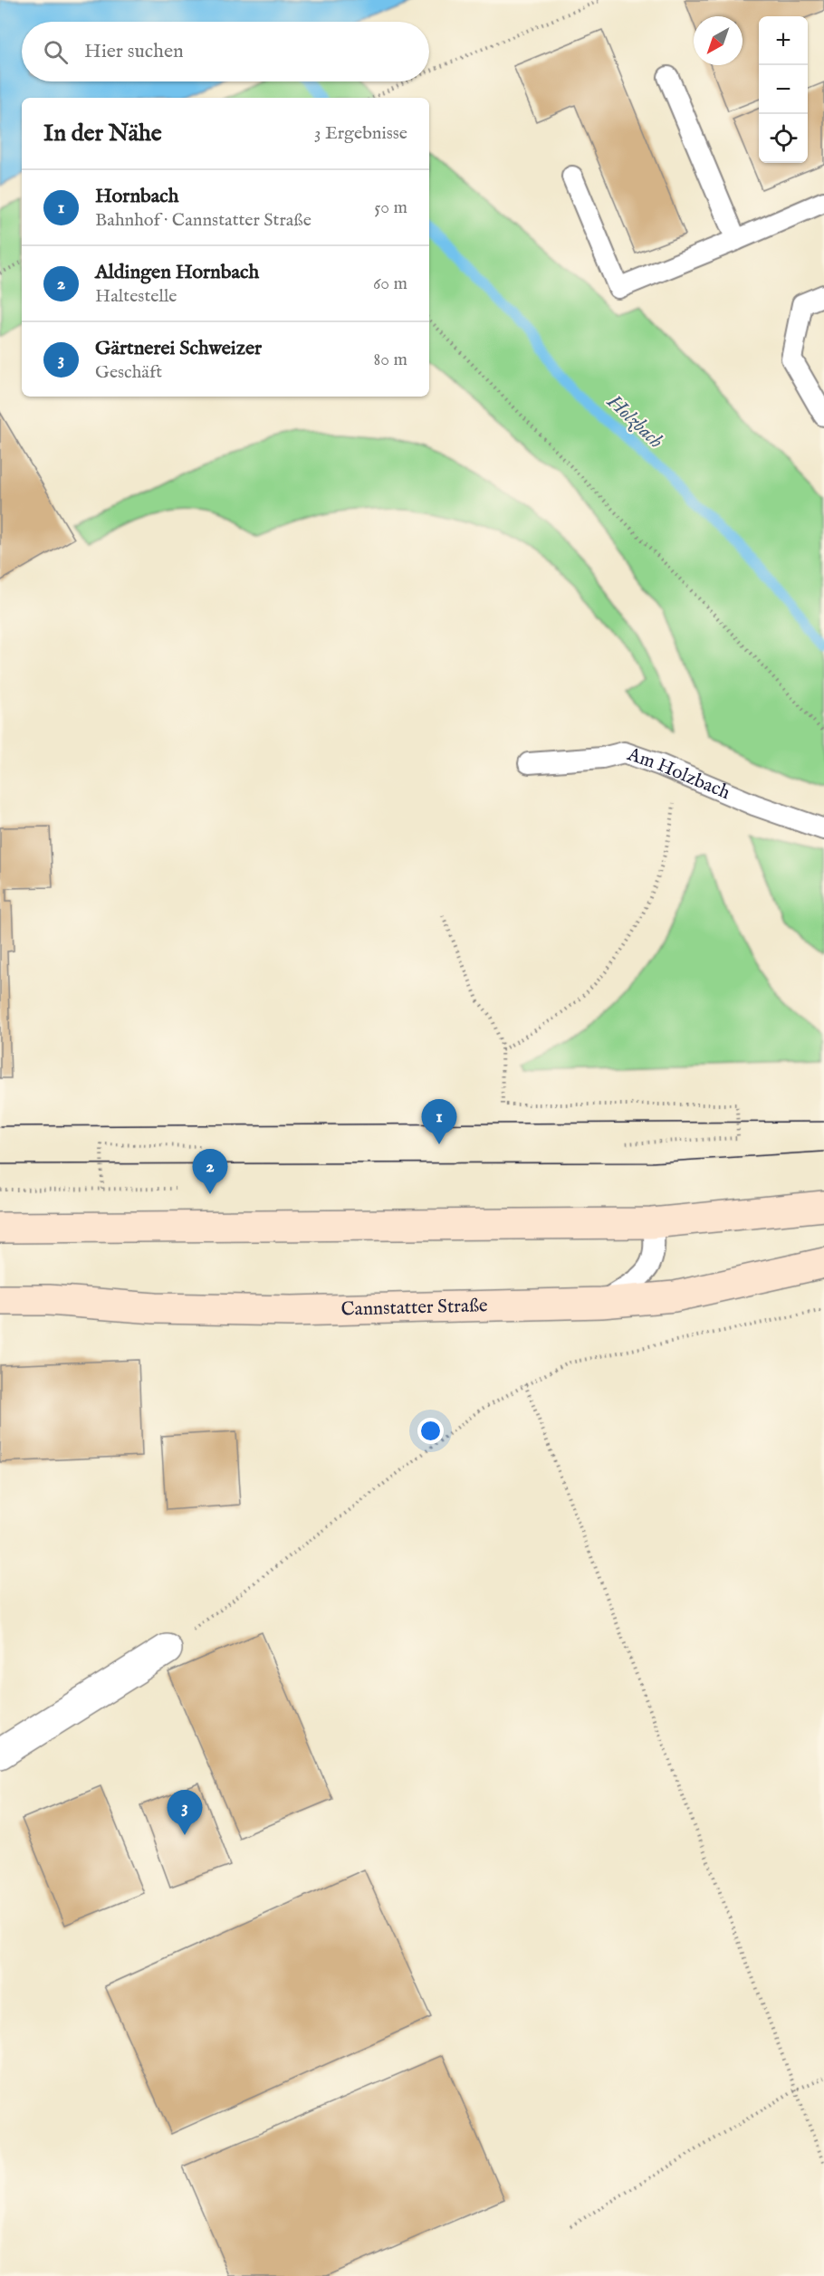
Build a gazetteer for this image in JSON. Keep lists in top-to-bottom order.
{
  "streets": {
    "main road": ["Cannstatter Straße"],
    "lane": ["Am Holzbach"]
  },
  "water": ["Holzbach"],
  "north": "bottom left",
  "page": {
    "map_buttons": ["+", "−"],
    "search": "Hier suchen",
    "heading": ["In der Nähe", "3 Ergebnisse"],
    "list": [
      {
        "mark": "1",
        "name": "Hornbach",
        "note": "Bahnhof · Cannstatter Straße",
        "value": "50 m"
      },
      {
        "mark": "2",
        "name": "Aldingen Hornbach",
        "note": "Haltestelle",
        "value": "60 m"
      },
      {
        "mark": "3",
        "name": "Gärtnerei Schweizer",
        "note": "Geschäft",
        "value": "80 m"
      }
    ],
    "pins": ["1", "2", "3"]
  }
}
